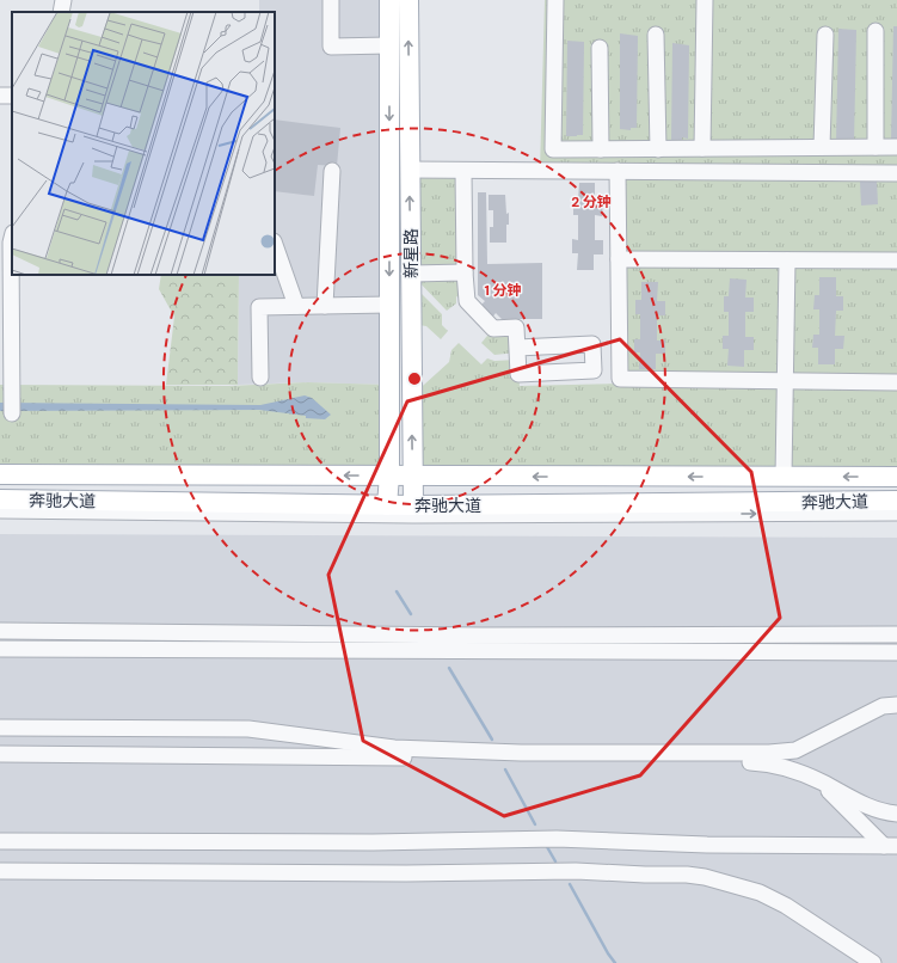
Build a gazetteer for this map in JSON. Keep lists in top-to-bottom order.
{
  "streets": {
    "main road": ["新星路", "奔驰大道"]
  },
  "crossings": [
    ["新星路", "奔驰大道"]
  ],
  "rings": ["2 分钟", "1 分钟"]
}
